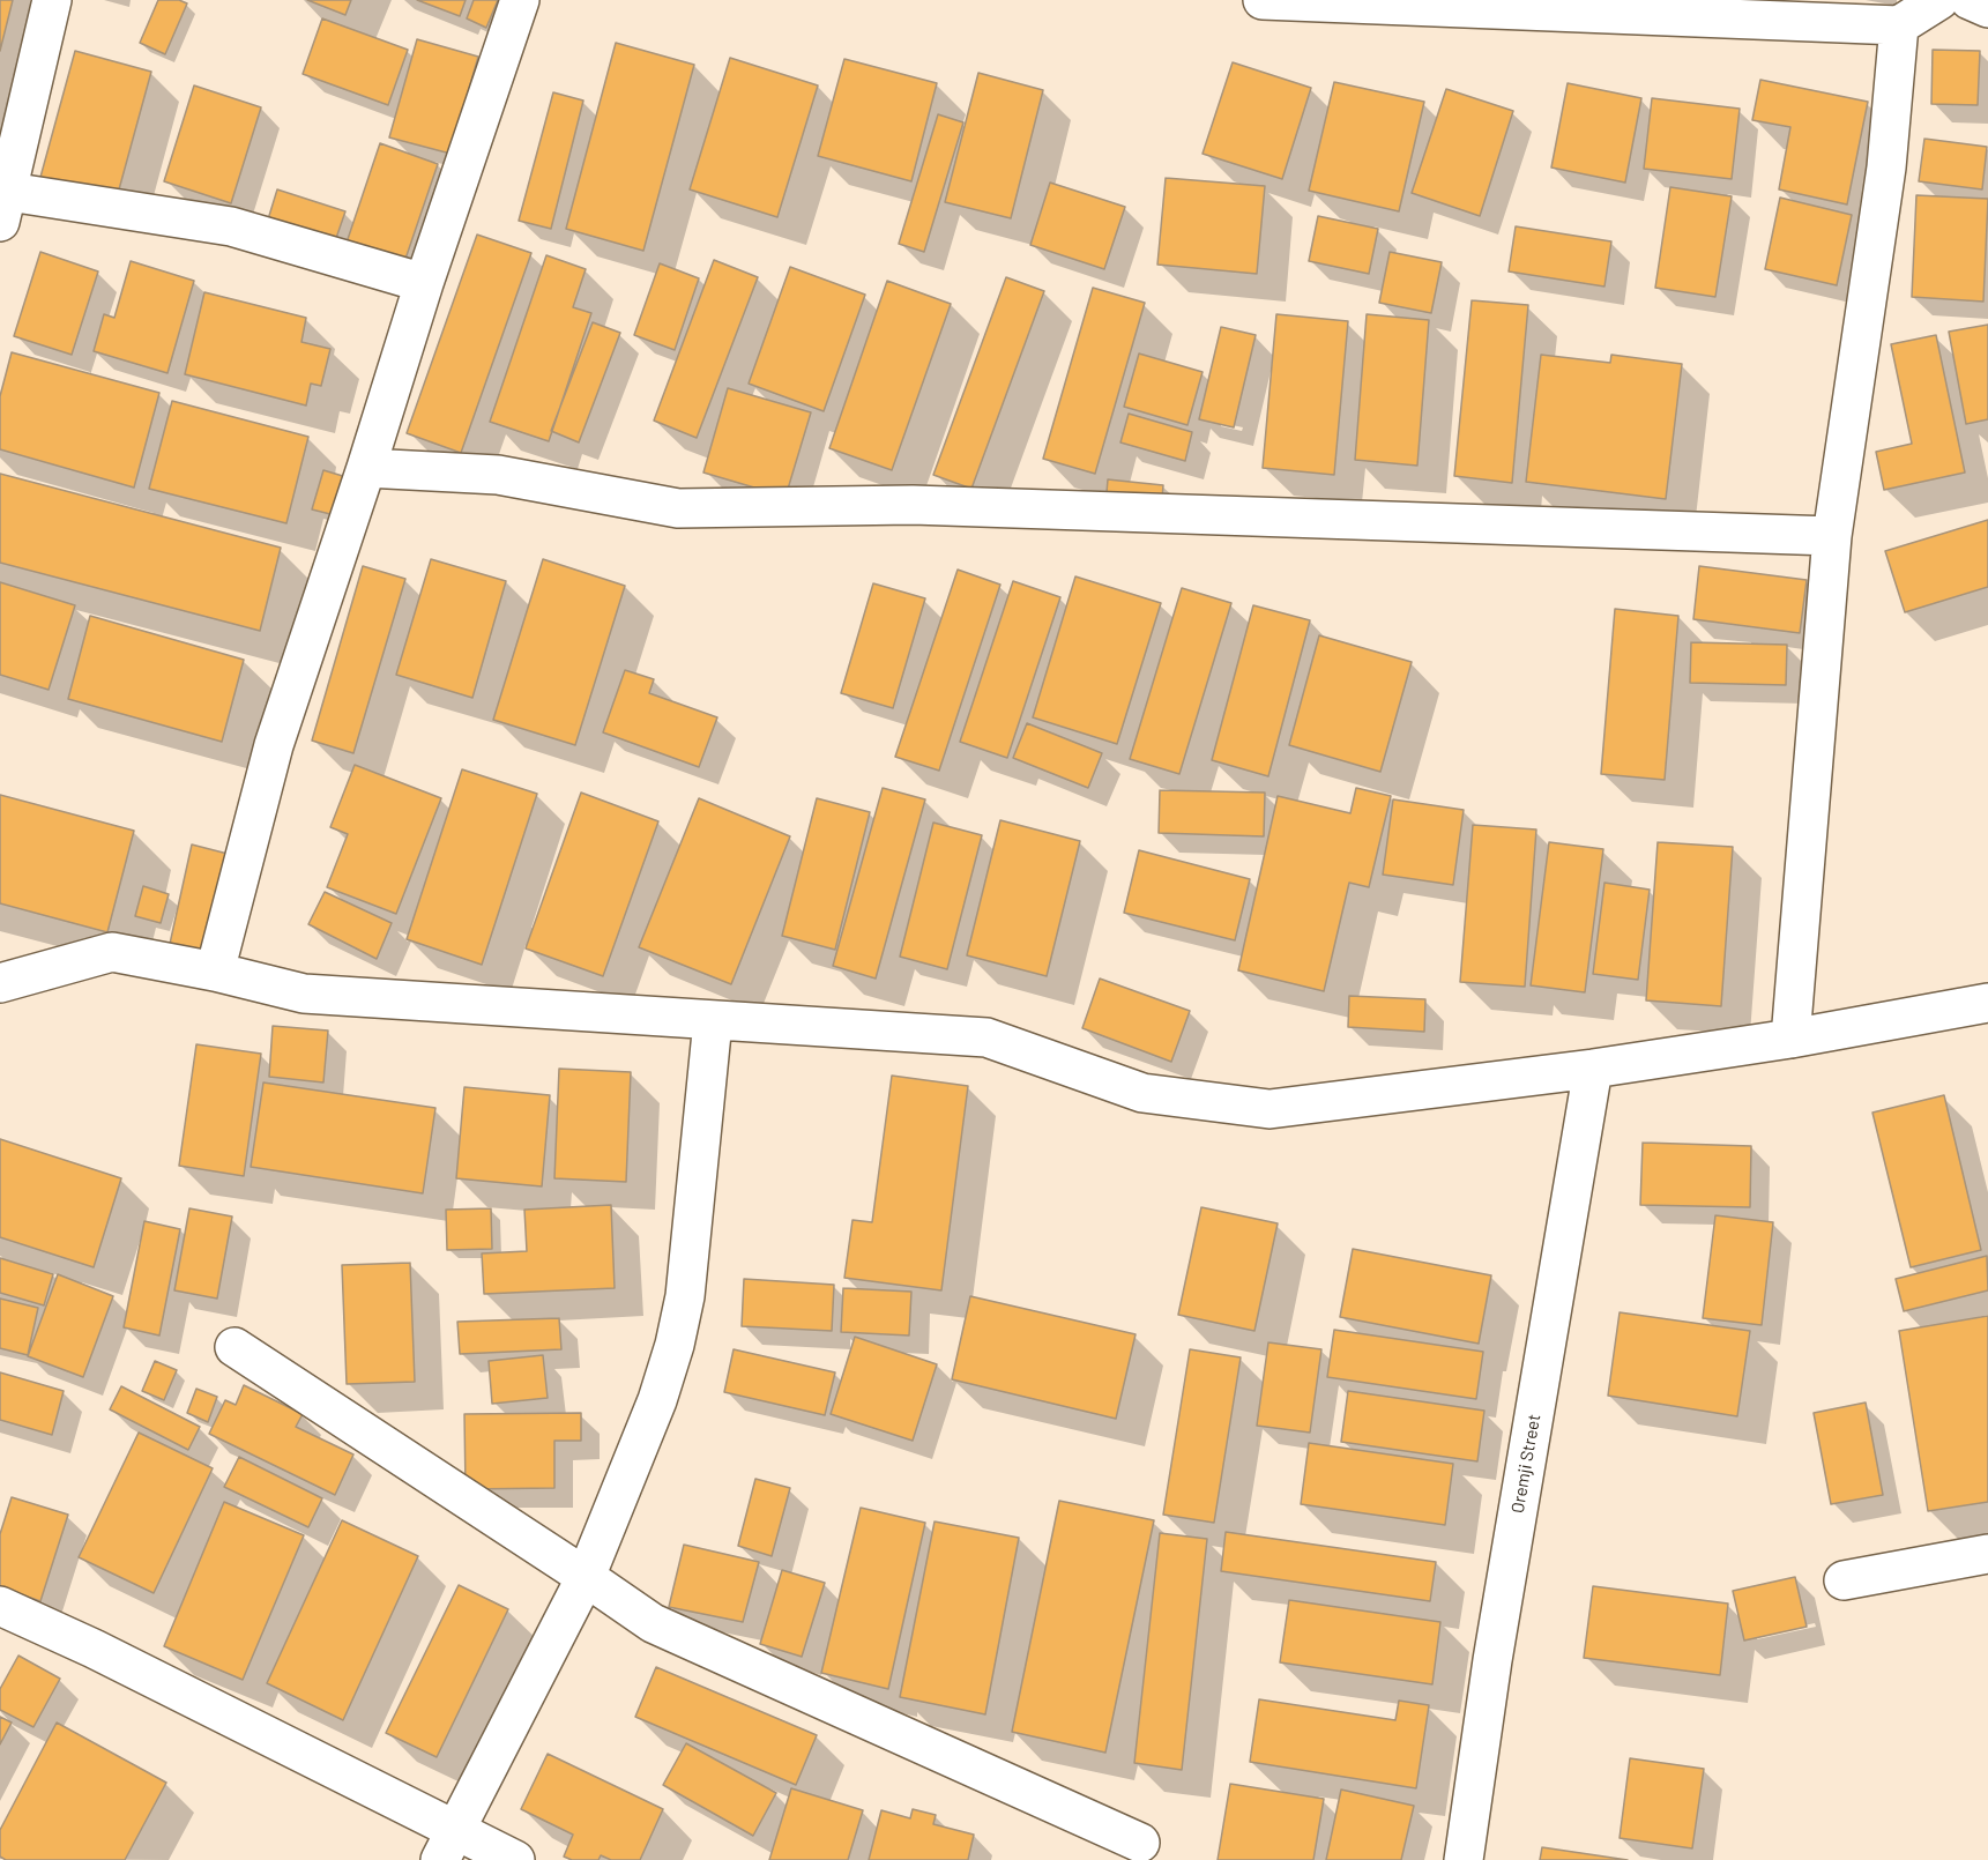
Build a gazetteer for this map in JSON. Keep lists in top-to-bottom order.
{
  "streets": {
    "street": ["Oremji Street"]
  }
}
